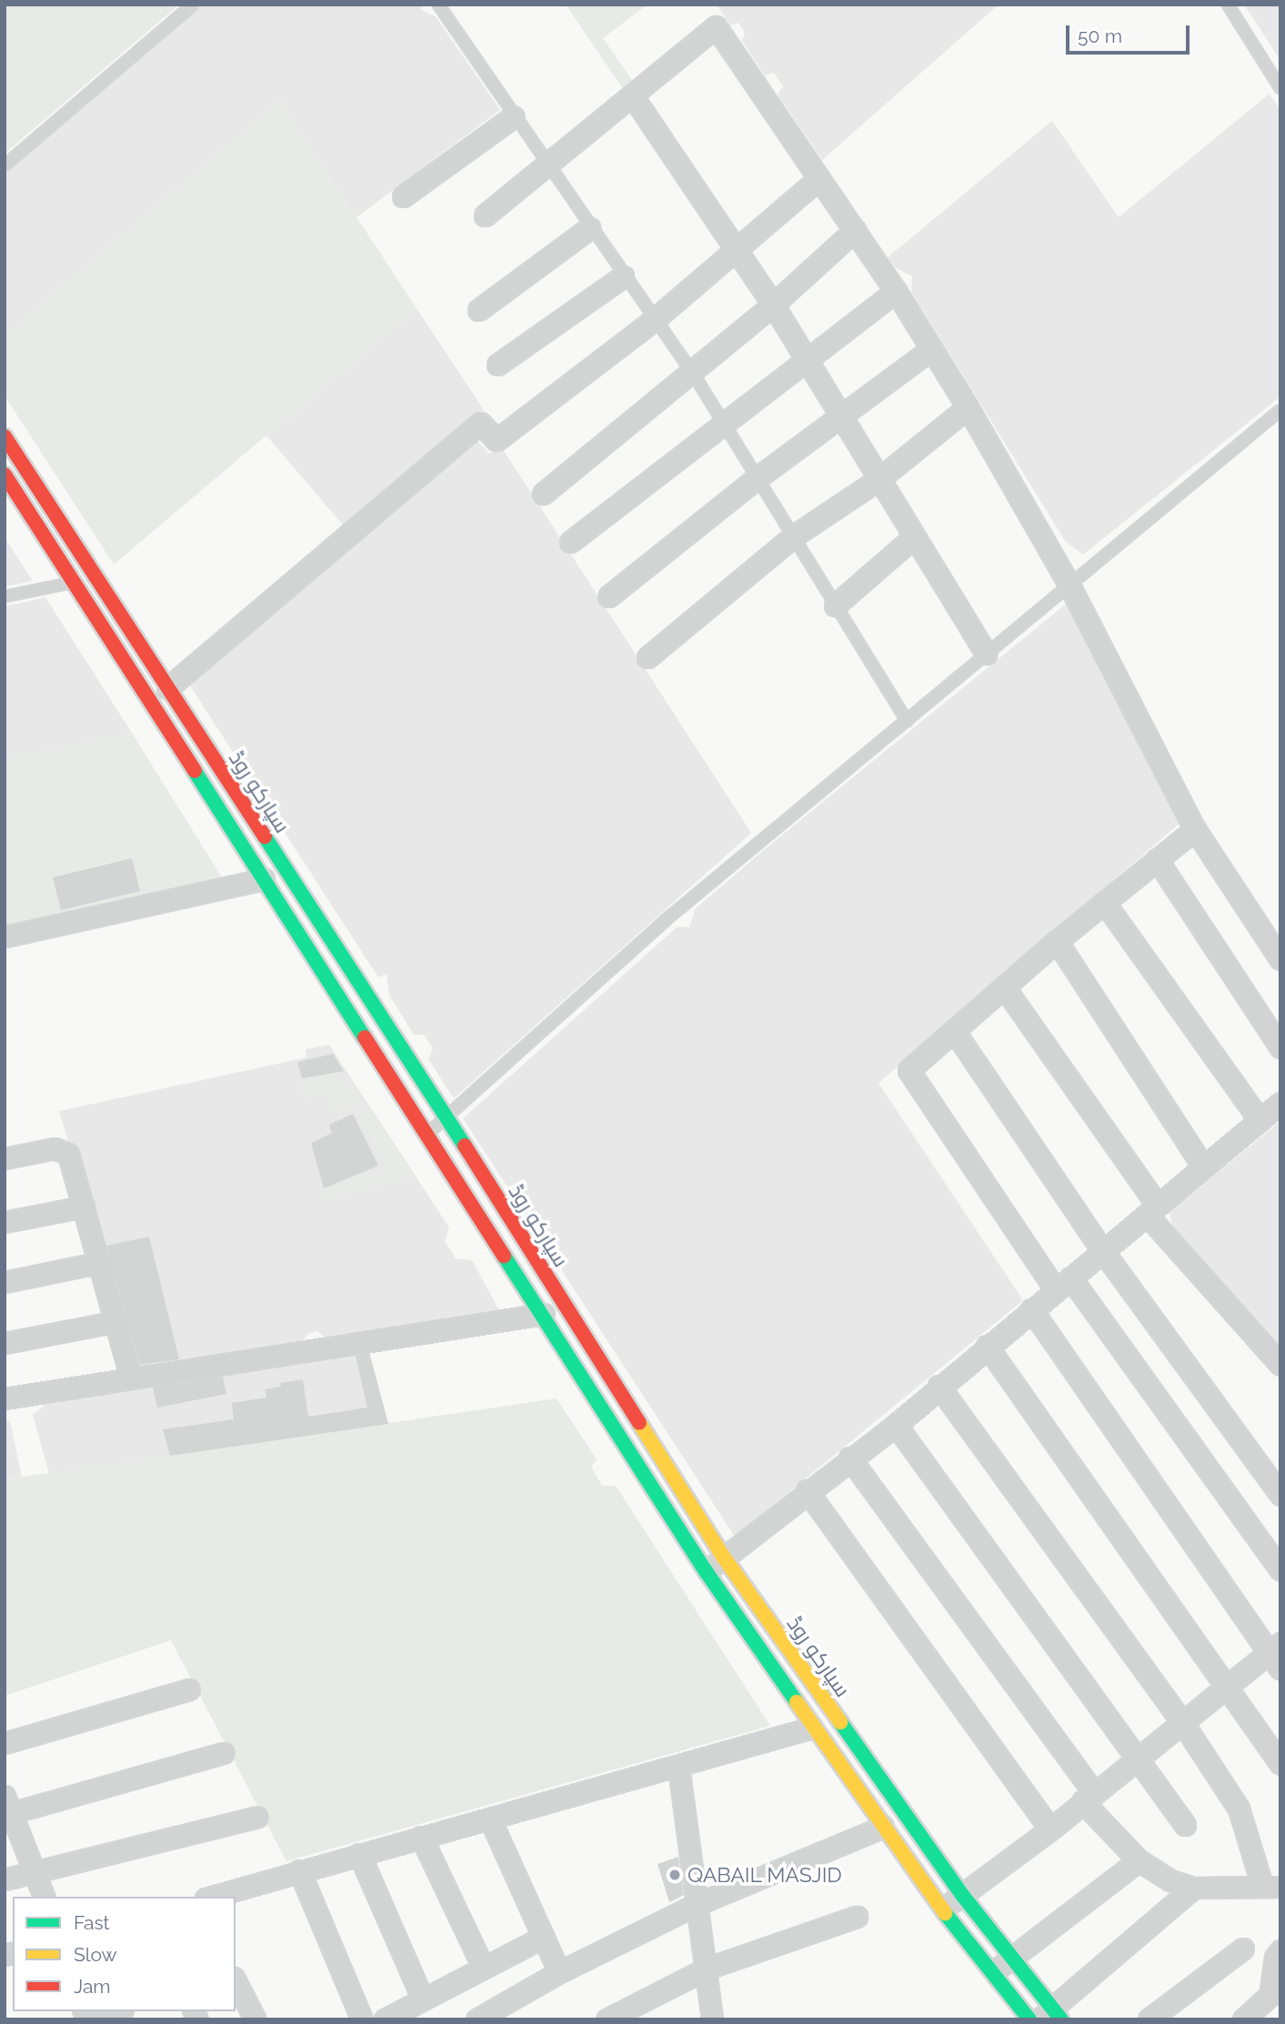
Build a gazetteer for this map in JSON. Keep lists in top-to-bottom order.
{
  "streets": {
    "street": ["سپارکو روڈ"]
  },
  "places": ["QABAIL MASJID"],
  "legend": ["Fast", "Slow", "Jam"],
  "scale_bar": "50 m"
}
